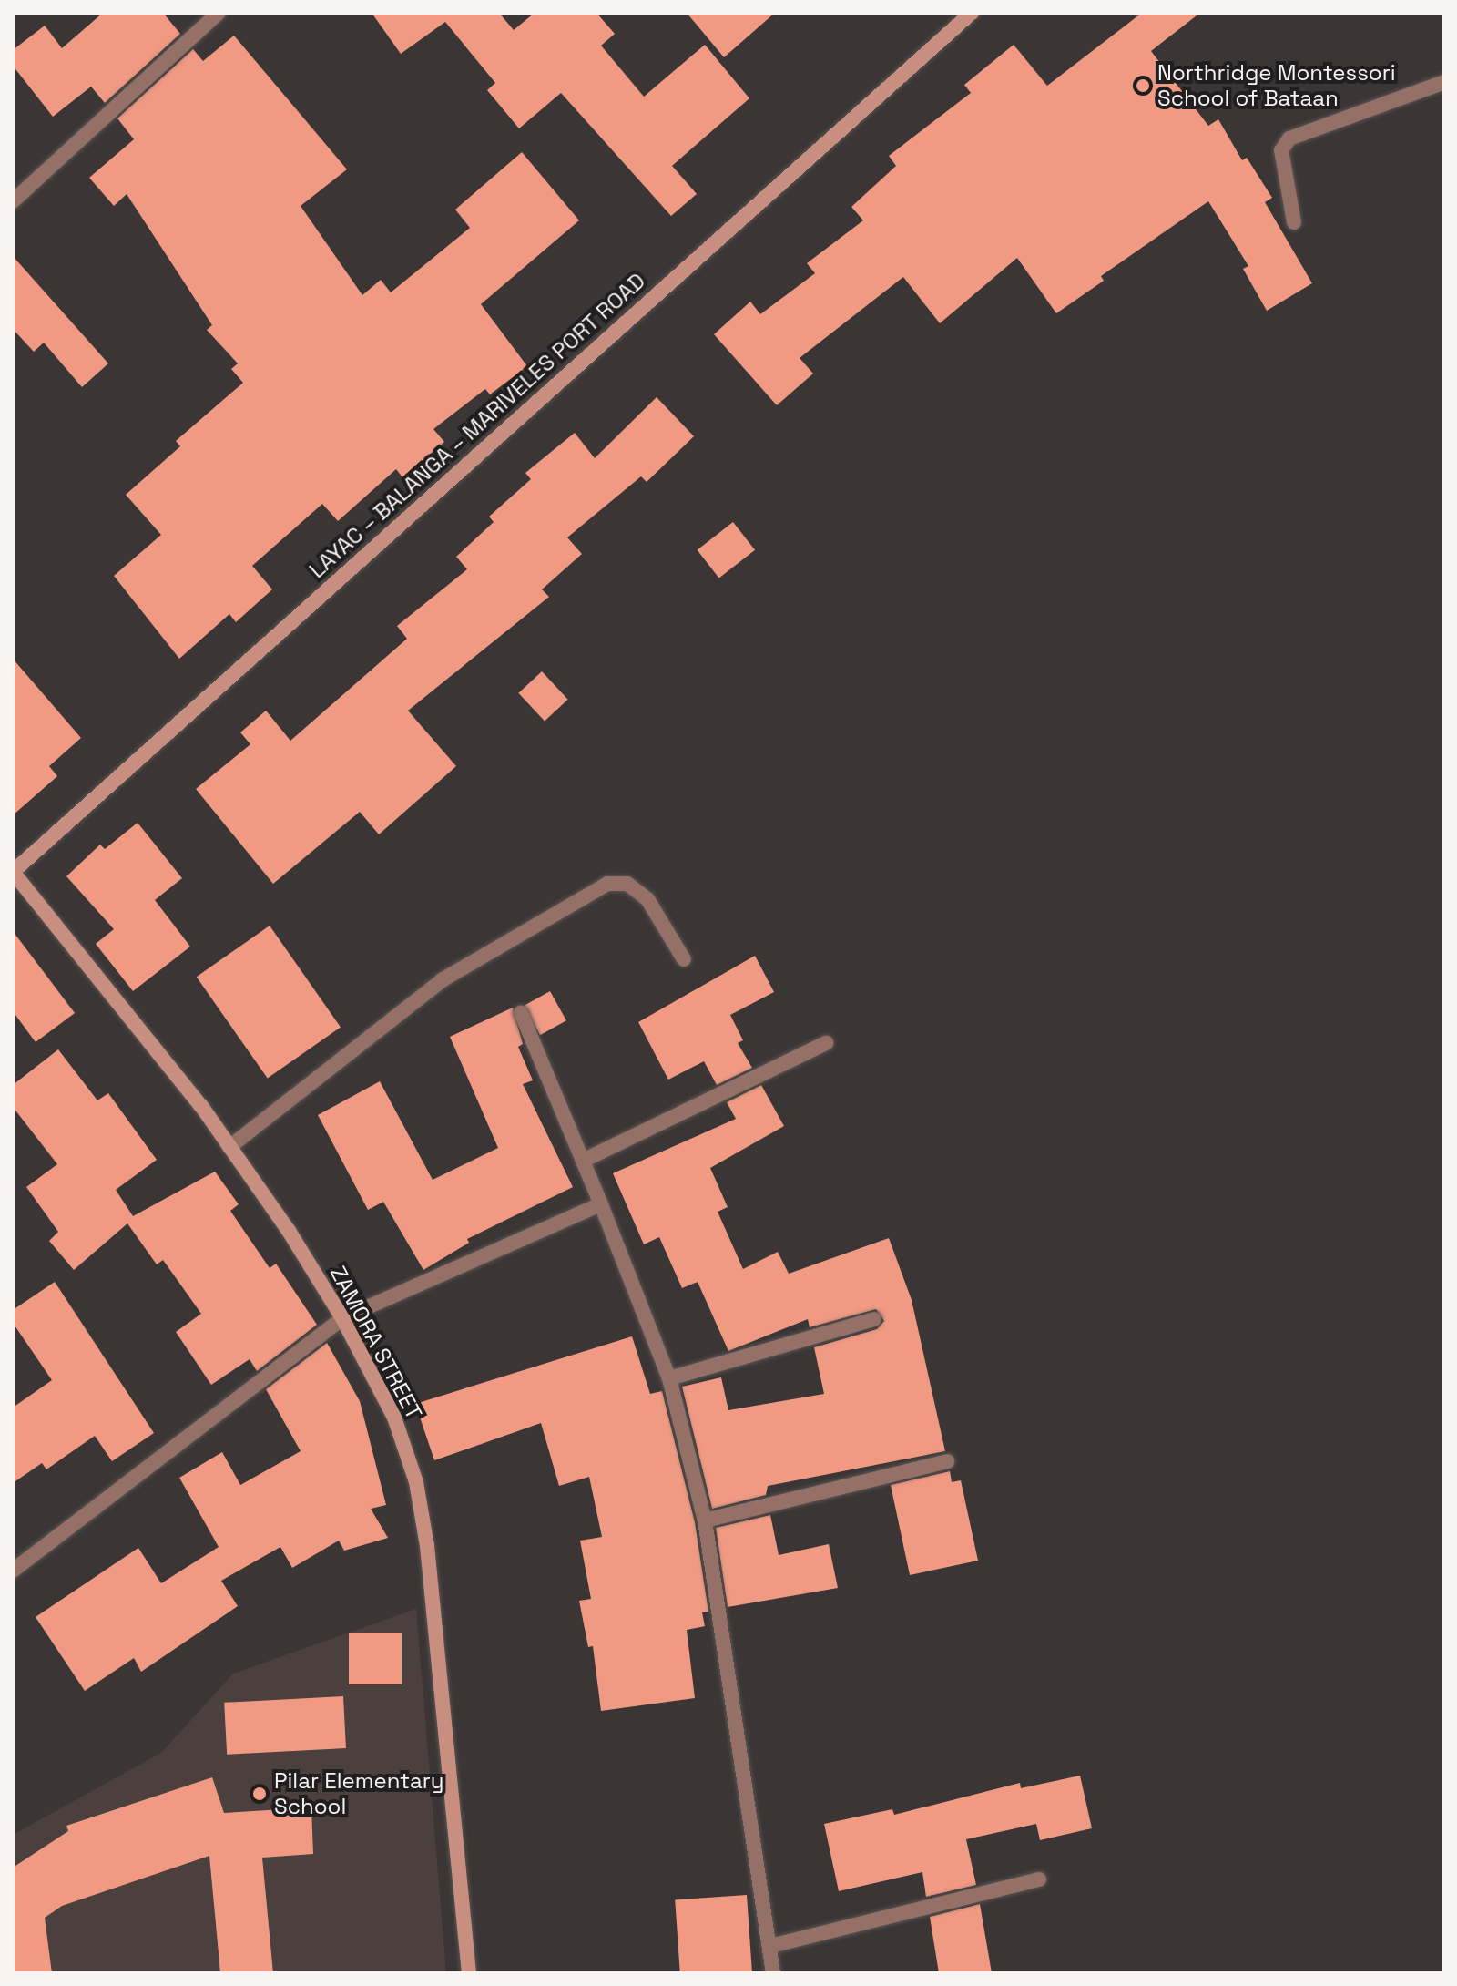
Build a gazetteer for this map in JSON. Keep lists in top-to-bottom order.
{
  "streets": {
    "main road": ["LAYAC – BALANGA – MARIVELES PORT ROAD", "ZAMORA STREET"]
  },
  "crossings": [
    ["LAYAC – BALANGA – MARIVELES PORT ROAD", "ZAMORA STREET"]
  ],
  "places": ["Northridge Montessori School of Bataan", "Pilar Elementary School"]
}
